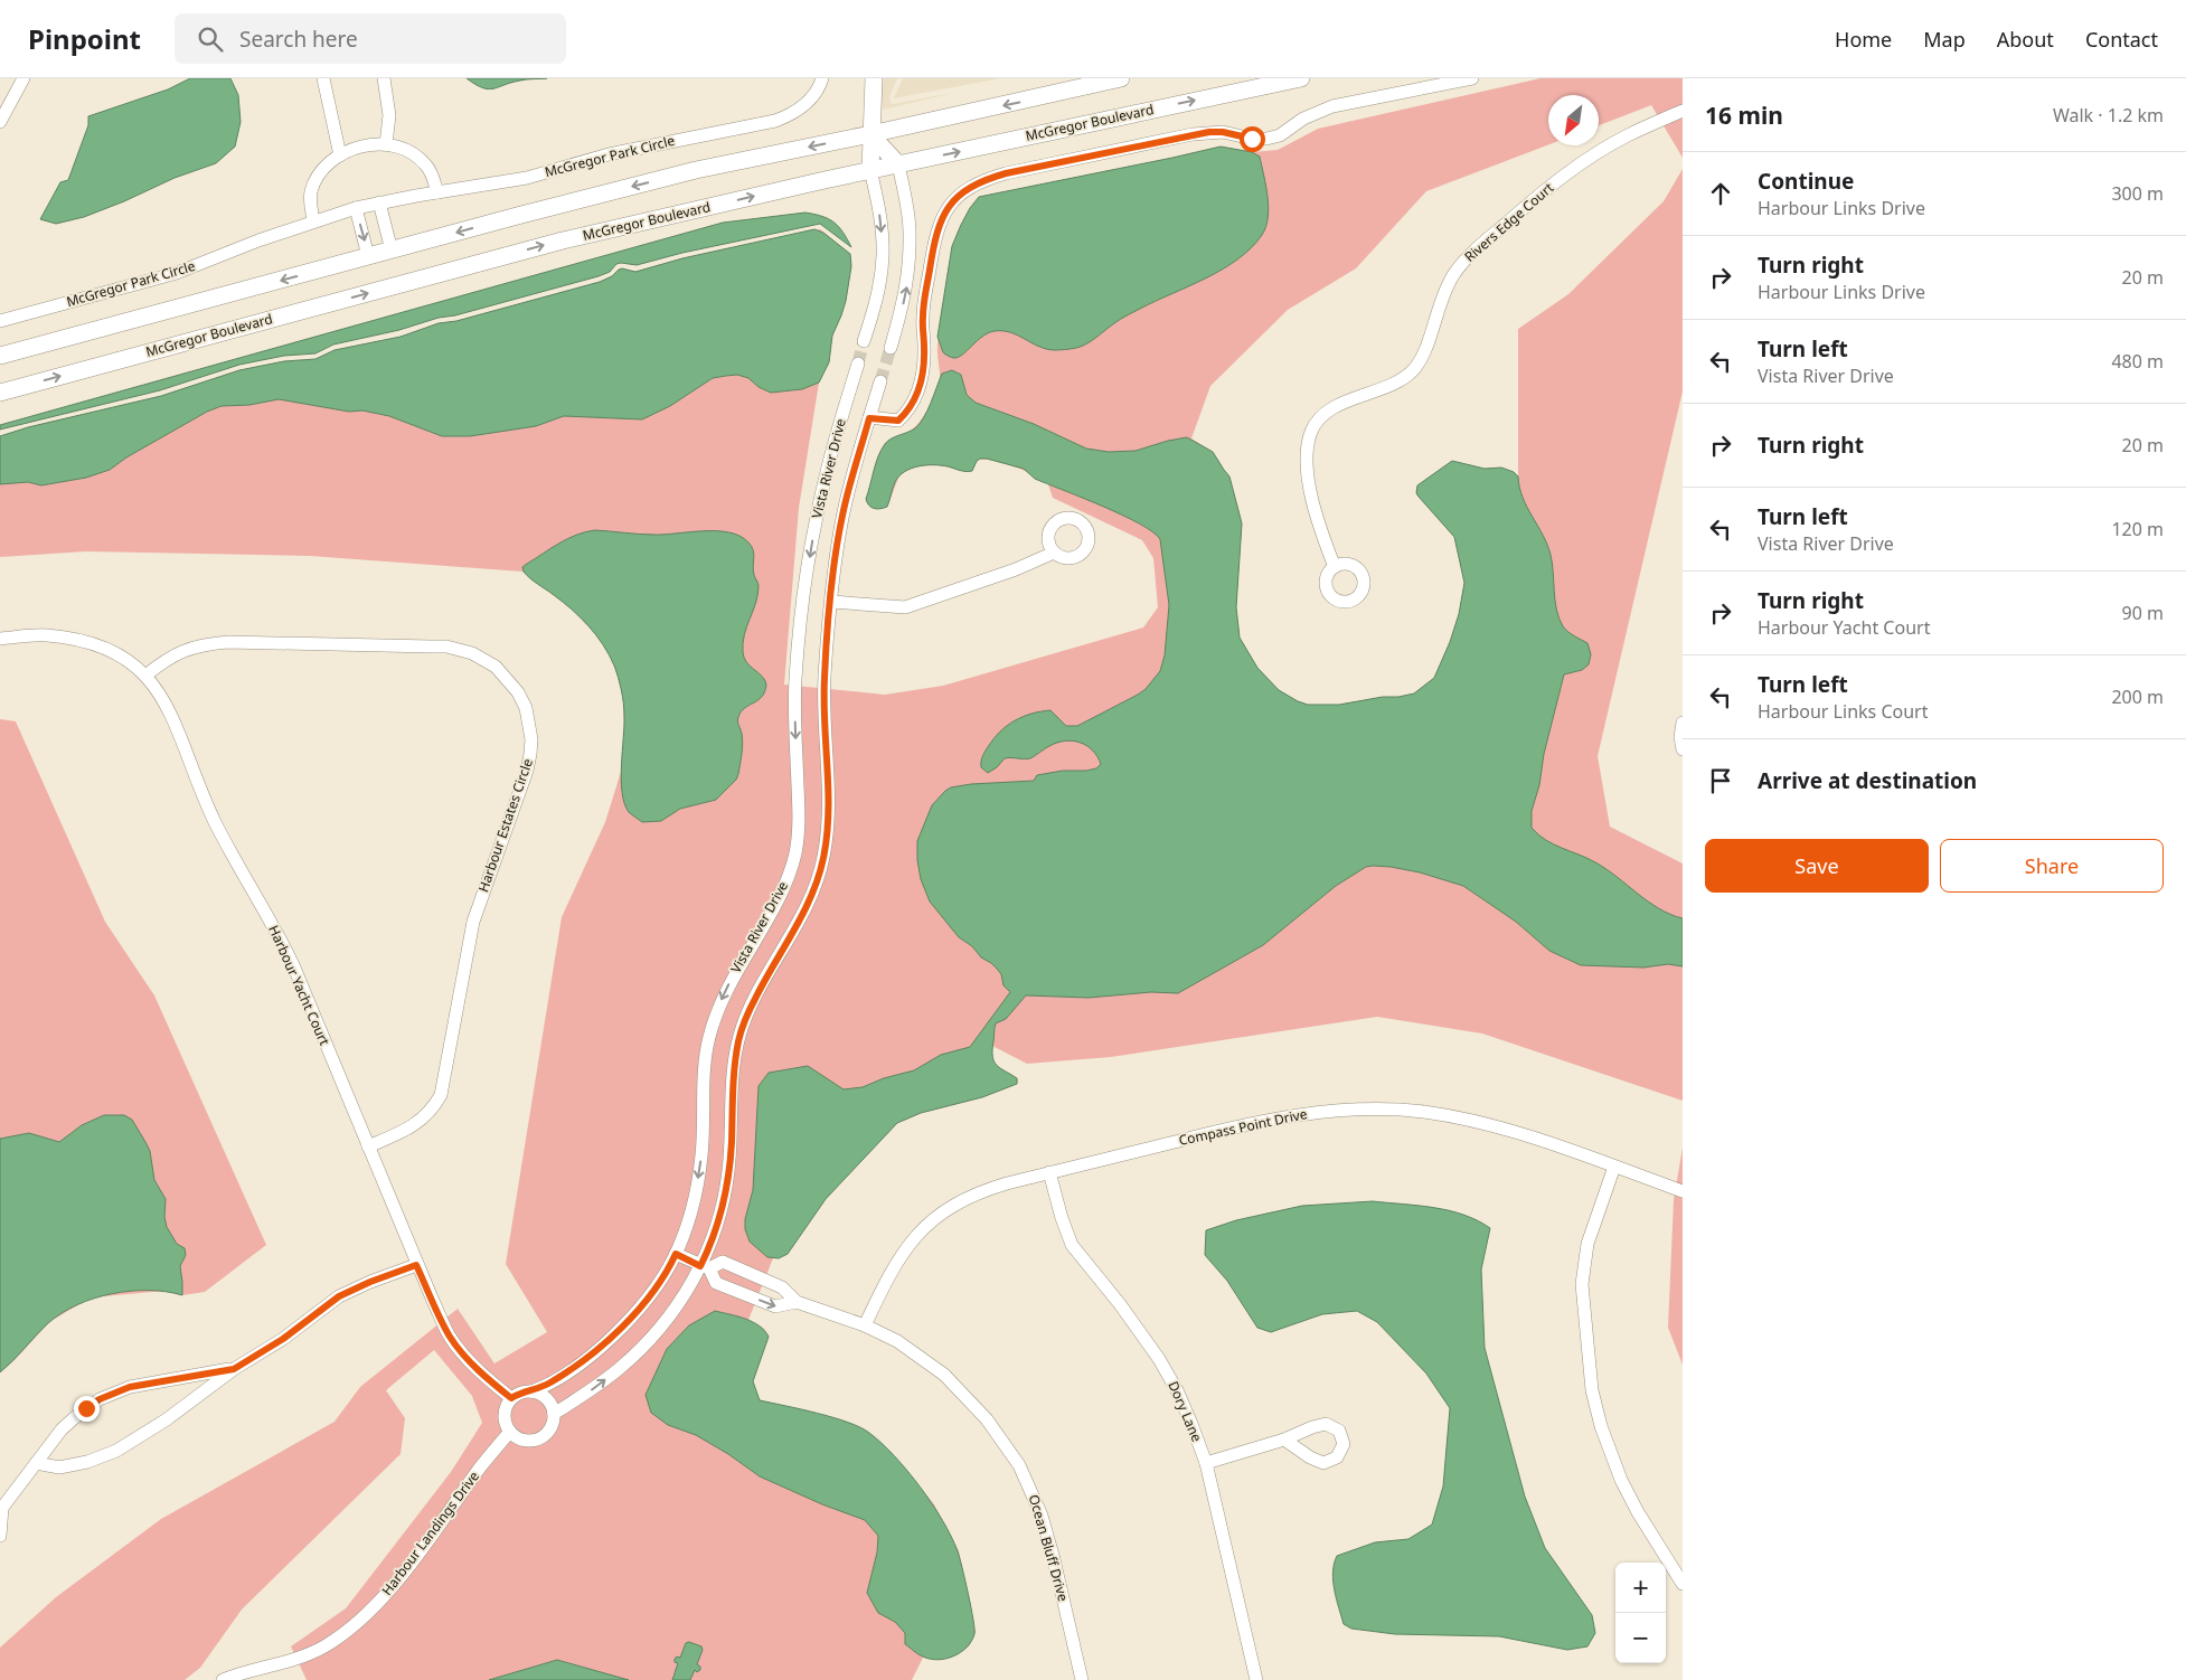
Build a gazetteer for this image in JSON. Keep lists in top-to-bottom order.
{
  "streets": {
    "main road": ["McGregor Boulevard"],
    "street": [
      "McGregor Park Circle",
      "Rivers Edge Court",
      "Vista River Drive",
      "Harbour Estates Circle",
      "Harbour Yacht Court",
      "Compass Point Drive",
      "Dory Lane",
      "Harbour Landings Drive",
      "Ocean Bluff Drive"
    ]
  },
  "crossings": [
    ["Vista River Drive", "Harbour Yacht Court"],
    ["Vista River Drive", "Harbour Landings Drive"],
    ["Vista River Drive", "Ocean Bluff Drive"],
    ["Harbour Estates Circle", "Harbour Yacht Court"],
    ["Harbour Yacht Court", "Harbour Landings Drive"],
    ["Compass Point Drive", "Dory Lane"],
    ["Compass Point Drive", "Ocean Bluff Drive"]
  ],
  "north": "bottom left",
  "page": {
    "header": "Pinpoint",
    "search": "Search here",
    "nav": [
      "Home",
      "Map",
      "About",
      "Contact"
    ],
    "heading": ["16 min", "Walk · 1.2 km"],
    "list": [
      ["Continue", "Harbour Links Drive", "300 m"],
      ["Turn right", "Harbour Links Drive", "20 m"],
      ["Turn left", "Vista River Drive", "480 m"],
      ["Turn right", "20 m"],
      ["Turn left", "Vista River Drive", "120 m"],
      ["Turn right", "Harbour Yacht Court", "90 m"],
      ["Turn left", "Harbour Links Court", "200 m"],
      "Arrive at destination"
    ],
    "buttons": ["Save", "Share"],
    "map_buttons": ["+", "−"]
  }
}
